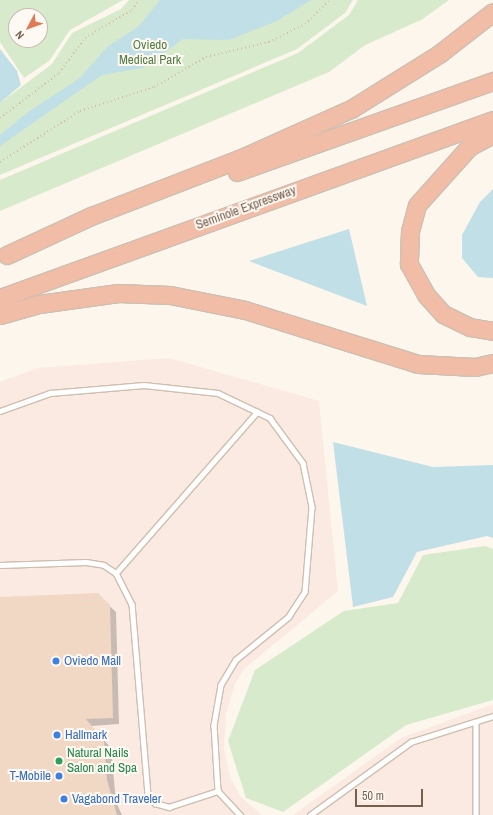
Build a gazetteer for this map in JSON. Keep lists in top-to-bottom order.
{
  "streets": {
    "highway": ["Seminole Expressway"]
  },
  "parks": ["Oviedo Medical Park"],
  "places": [
    "Oviedo Mall",
    "Hallmark",
    "Natural Nails Salon and Spa",
    "T-Mobile",
    "Vagabond Traveler"
  ],
  "scale_bar": "50 m",
  "north": "bottom left"
}
